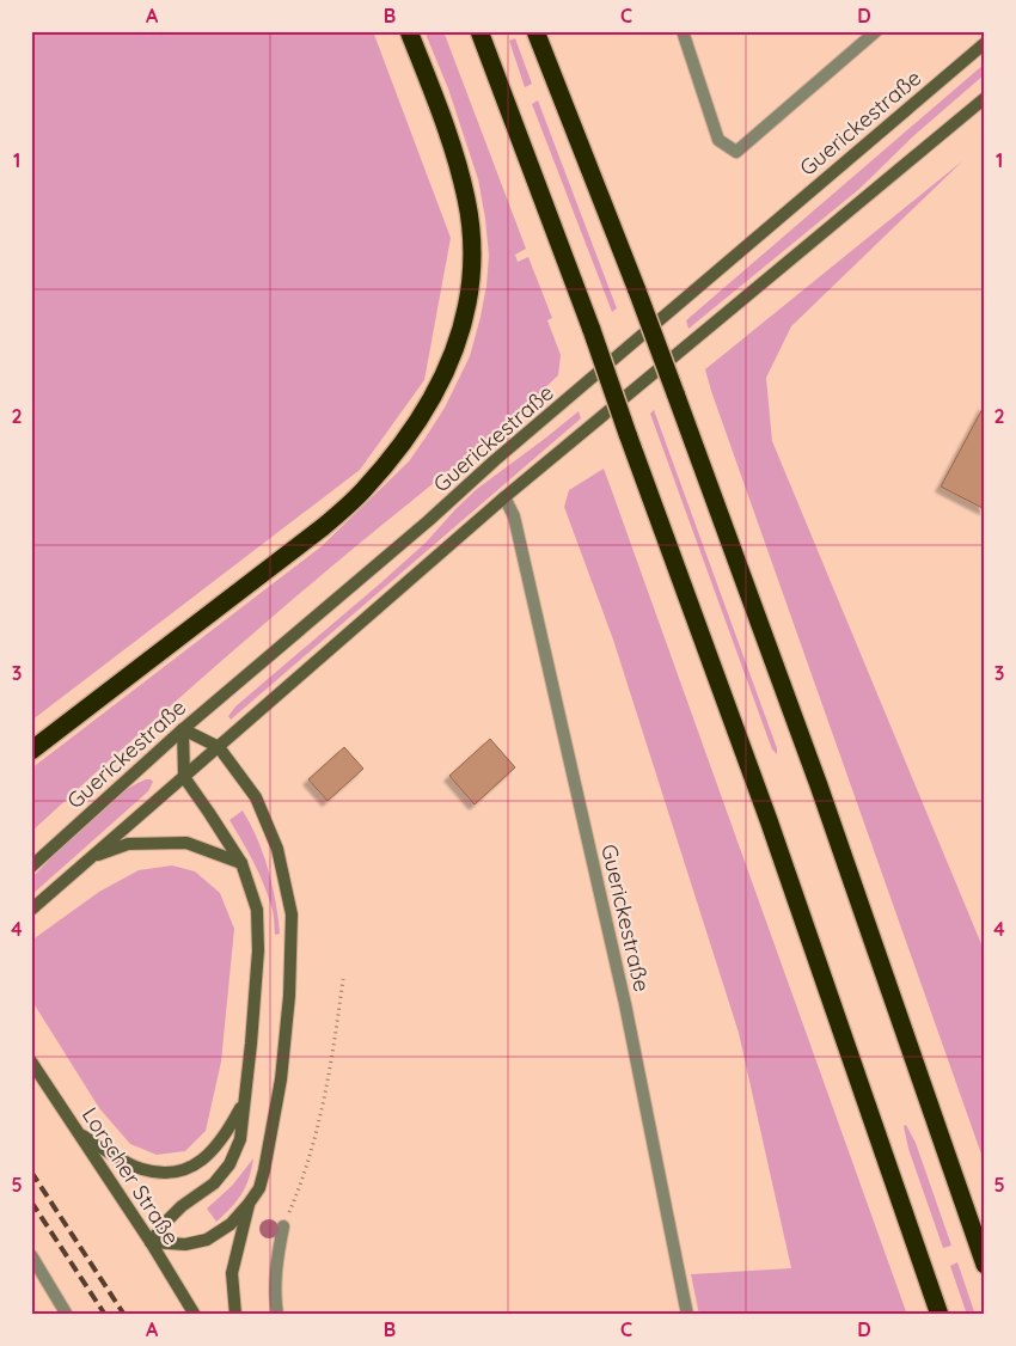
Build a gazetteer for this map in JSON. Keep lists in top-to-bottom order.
{
  "streets": {
    "main road": ["Guerickestraße", "Lorscher Straße"]
  },
  "grid": {
    "columns": [
      "A",
      "B",
      "C",
      "D"
    ],
    "rows": [
      "1",
      "2",
      "3",
      "4",
      "5"
    ]
  }
}
